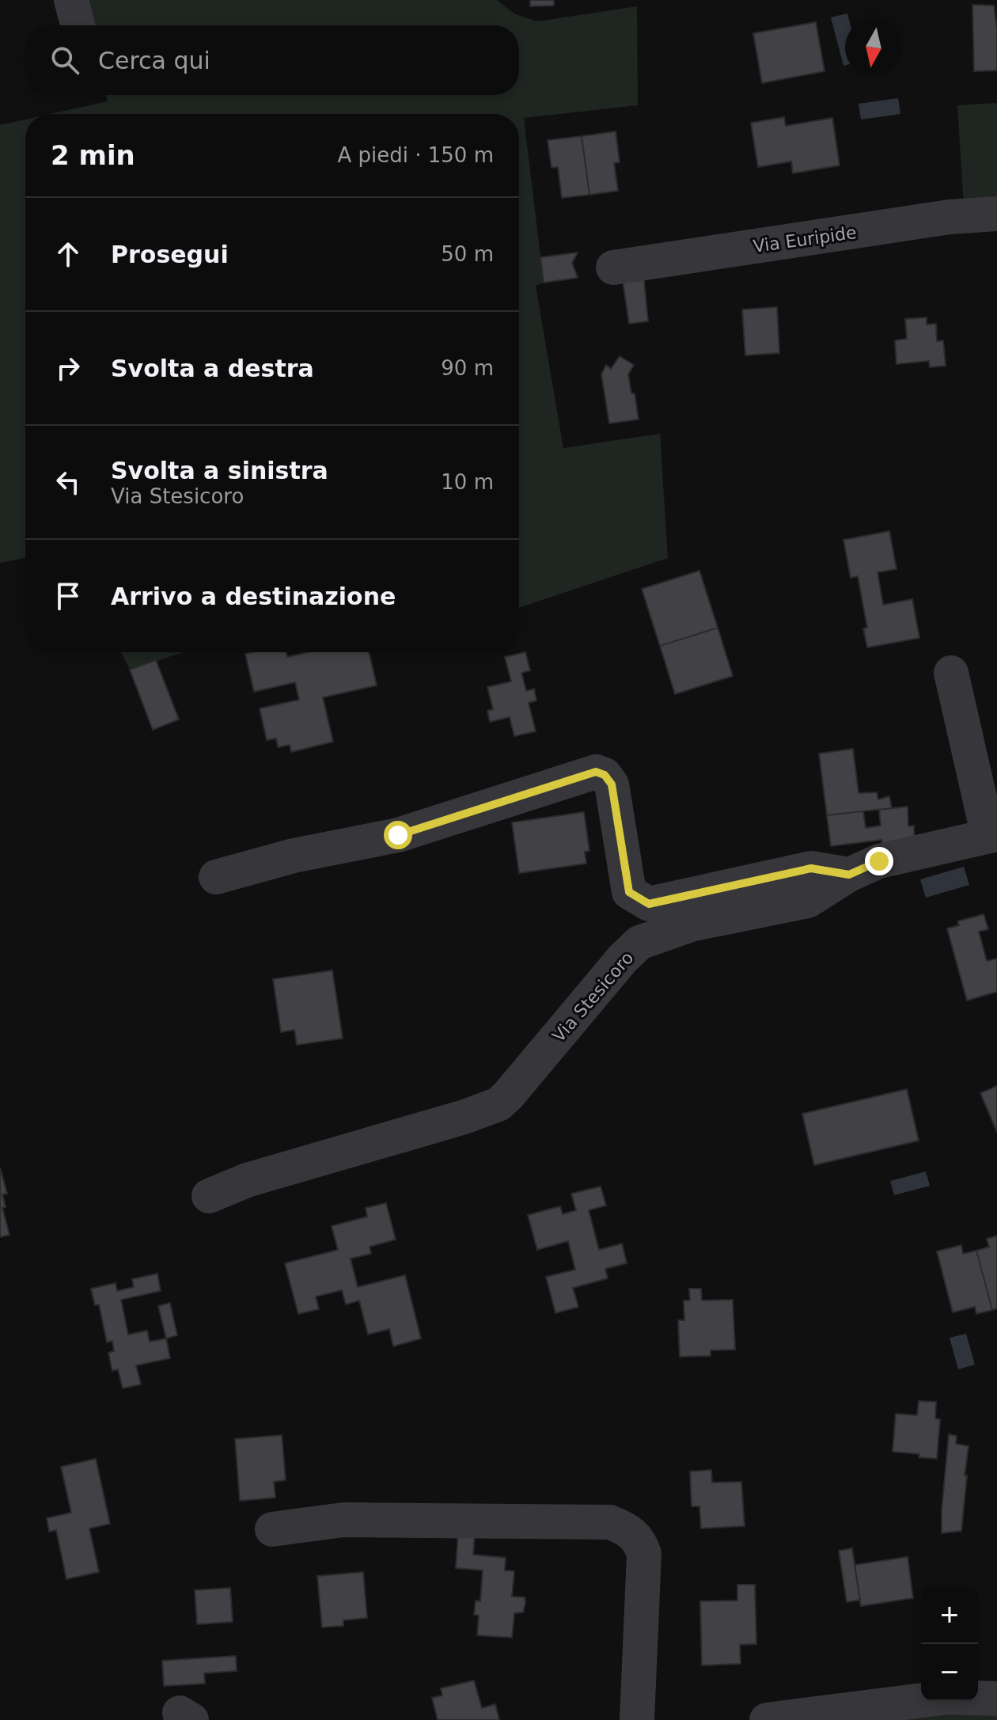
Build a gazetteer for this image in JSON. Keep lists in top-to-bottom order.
{
  "streets": {
    "street": ["Via Euripide", "Via Stesicoro"]
  },
  "north": "bottom",
  "page": {
    "search": "Cerca qui",
    "heading": ["2 min", "A piedi · 150 m"],
    "list": [
      ["Prosegui", "50 m"],
      ["Svolta a destra", "90 m"],
      ["Svolta a sinistra", "Via Stesicoro", "10 m"],
      "Arrivo a destinazione"
    ],
    "map_buttons": ["+", "−"]
  }
}
